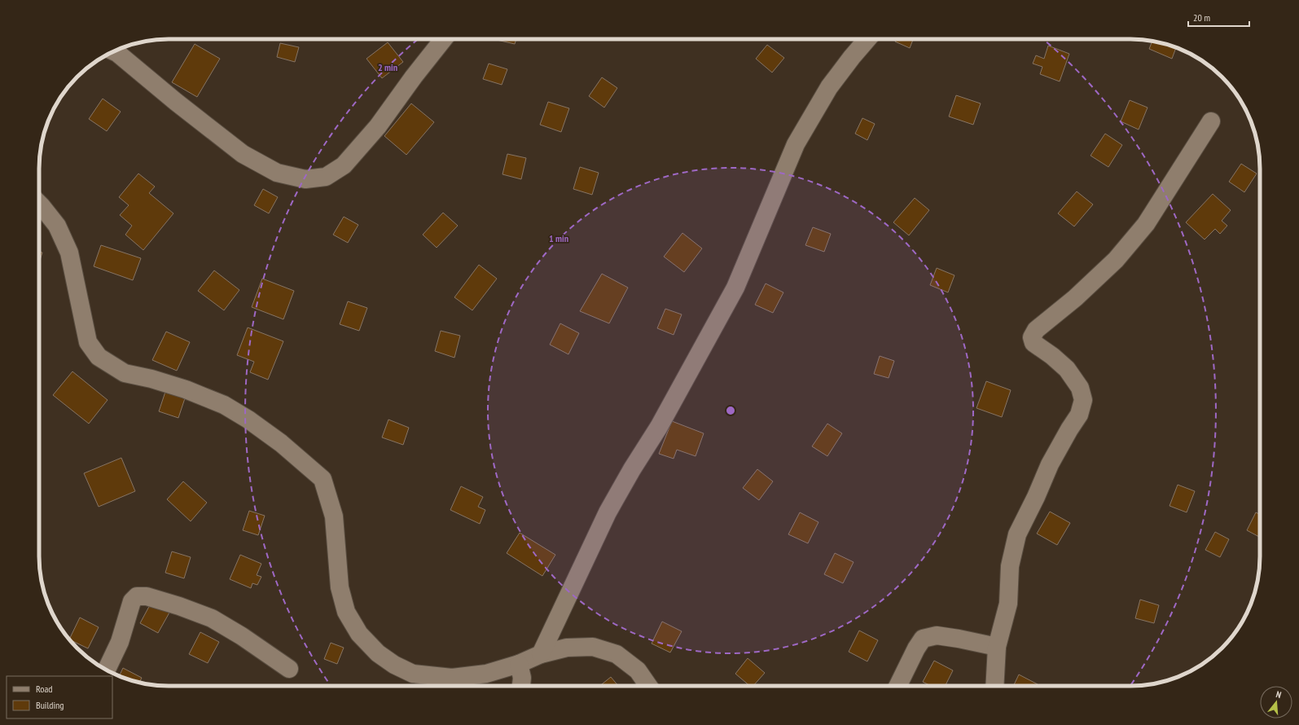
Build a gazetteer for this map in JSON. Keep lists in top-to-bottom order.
{
  "legend": ["Road", "Building"],
  "scale_bar": "20 m",
  "north": "top",
  "rings": ["2 min", "1 min"]
}
